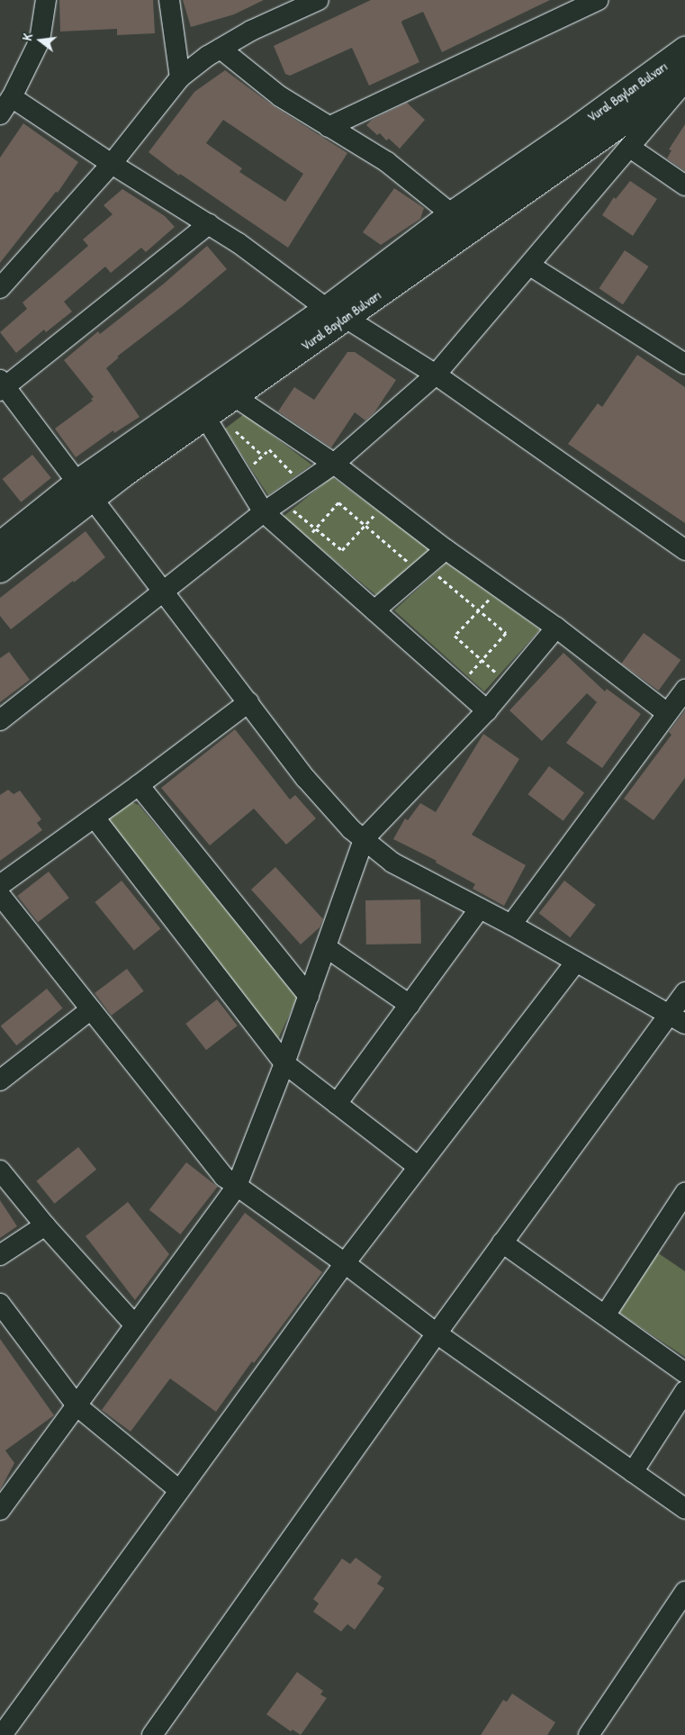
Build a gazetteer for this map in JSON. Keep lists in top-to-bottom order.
{
  "streets": {
    "main road": ["Vural Baylan Bulvarı"]
  },
  "north": "left"
}
